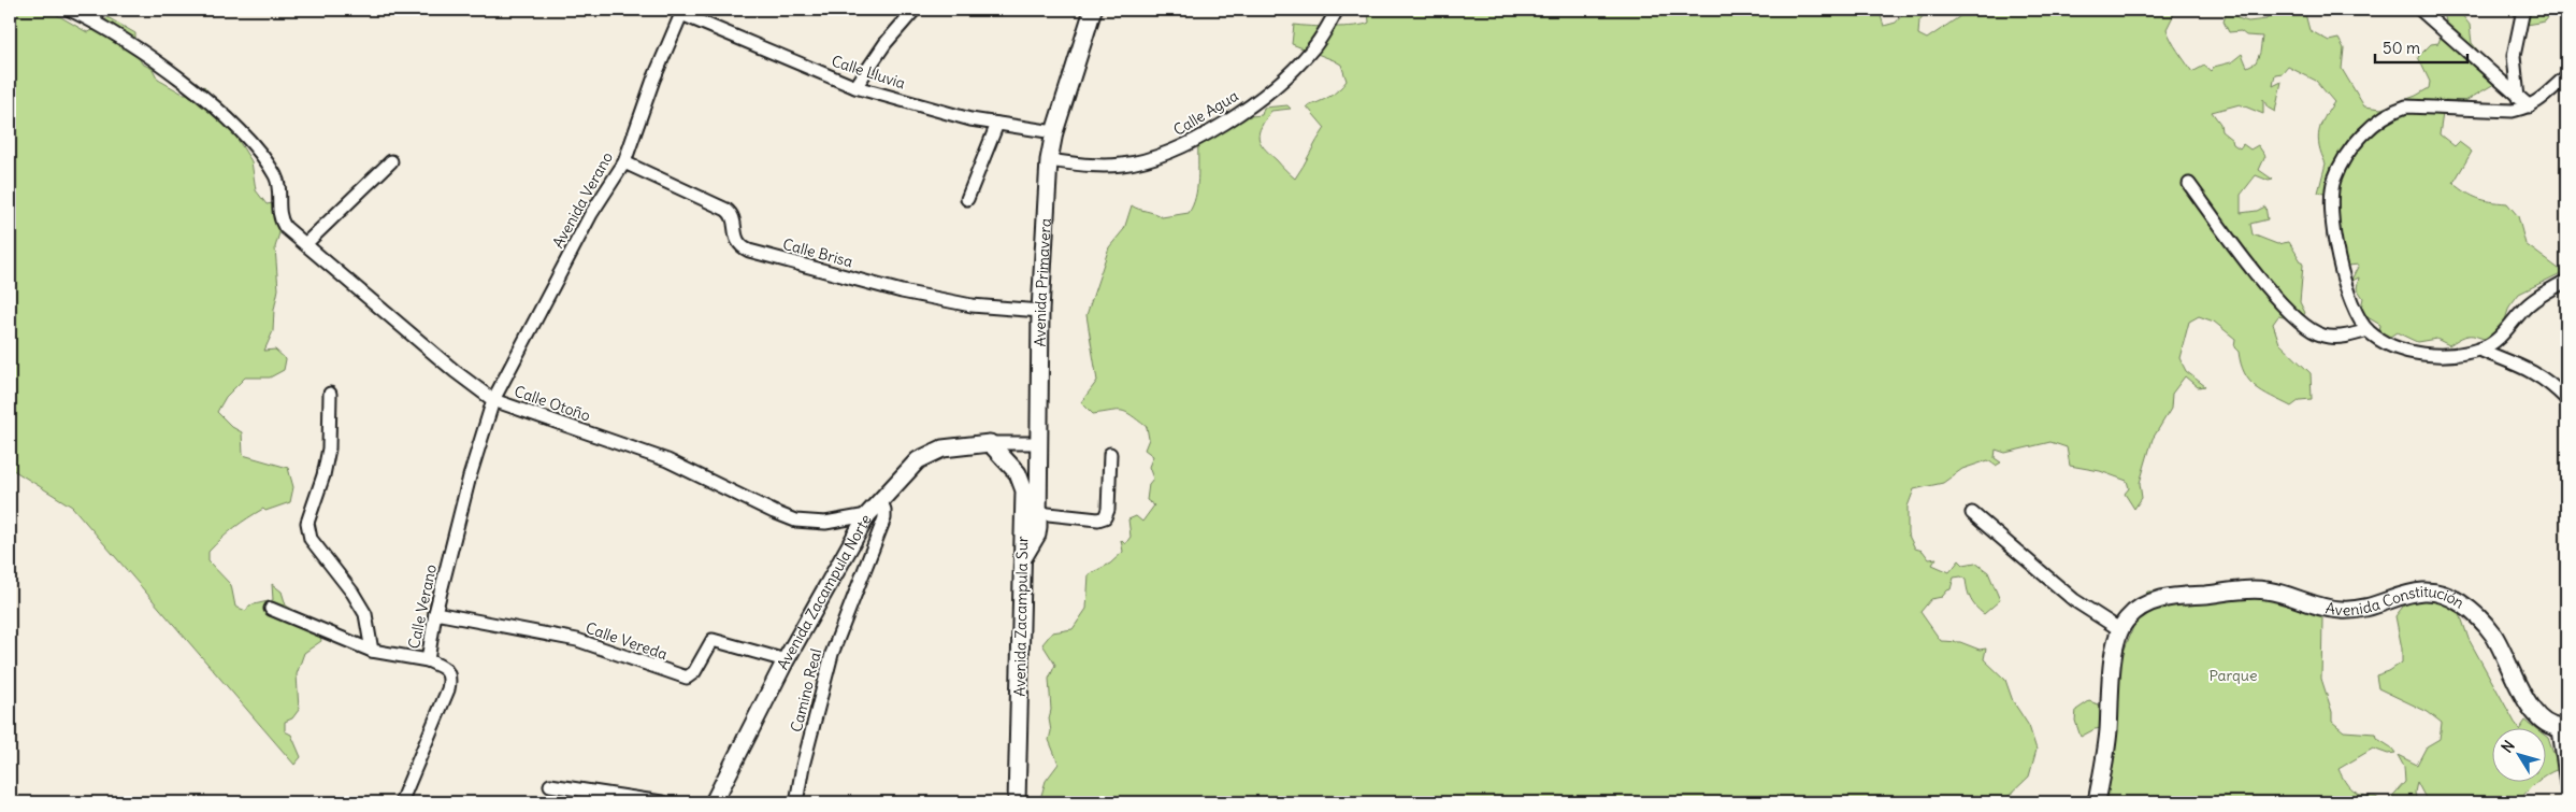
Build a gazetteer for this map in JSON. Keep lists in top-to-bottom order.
{
  "streets": {
    "main road": [
      "Avenida Primavera",
      "Avenida Zacampula Norte",
      "Avenida Constitución",
      "Avenida Zacampula Sur"
    ],
    "street": [
      "Calle Lluvia",
      "Calle Agua",
      "Avenida Verano",
      "Calle Brisa",
      "Calle Otoño",
      "Calle Verano",
      "Calle Vereda",
      "Camino Real"
    ]
  },
  "crossings": [
    ["Calle Lluvia", "Avenida Verano"],
    ["Calle Lluvia", "Avenida Primavera"],
    ["Calle Agua", "Avenida Primavera"],
    ["Avenida Verano", "Calle Brisa"],
    ["Avenida Verano", "Calle Otoño"],
    ["Avenida Verano", "Calle Verano"],
    ["Calle Brisa", "Avenida Primavera"],
    ["Avenida Primavera", "Avenida Zacampula Sur"],
    ["Calle Otoño", "Avenida Zacampula Norte"],
    ["Calle Otoño", "Calle Verano"],
    ["Avenida Zacampula Norte", "Avenida Zacampula Sur"],
    ["Avenida Zacampula Norte", "Calle Vereda"],
    ["Avenida Zacampula Norte", "Camino Real"],
    ["Calle Verano", "Calle Vereda"]
  ],
  "parks": ["Parque"],
  "scale_bar": "50 m",
  "north": "top left"
}
